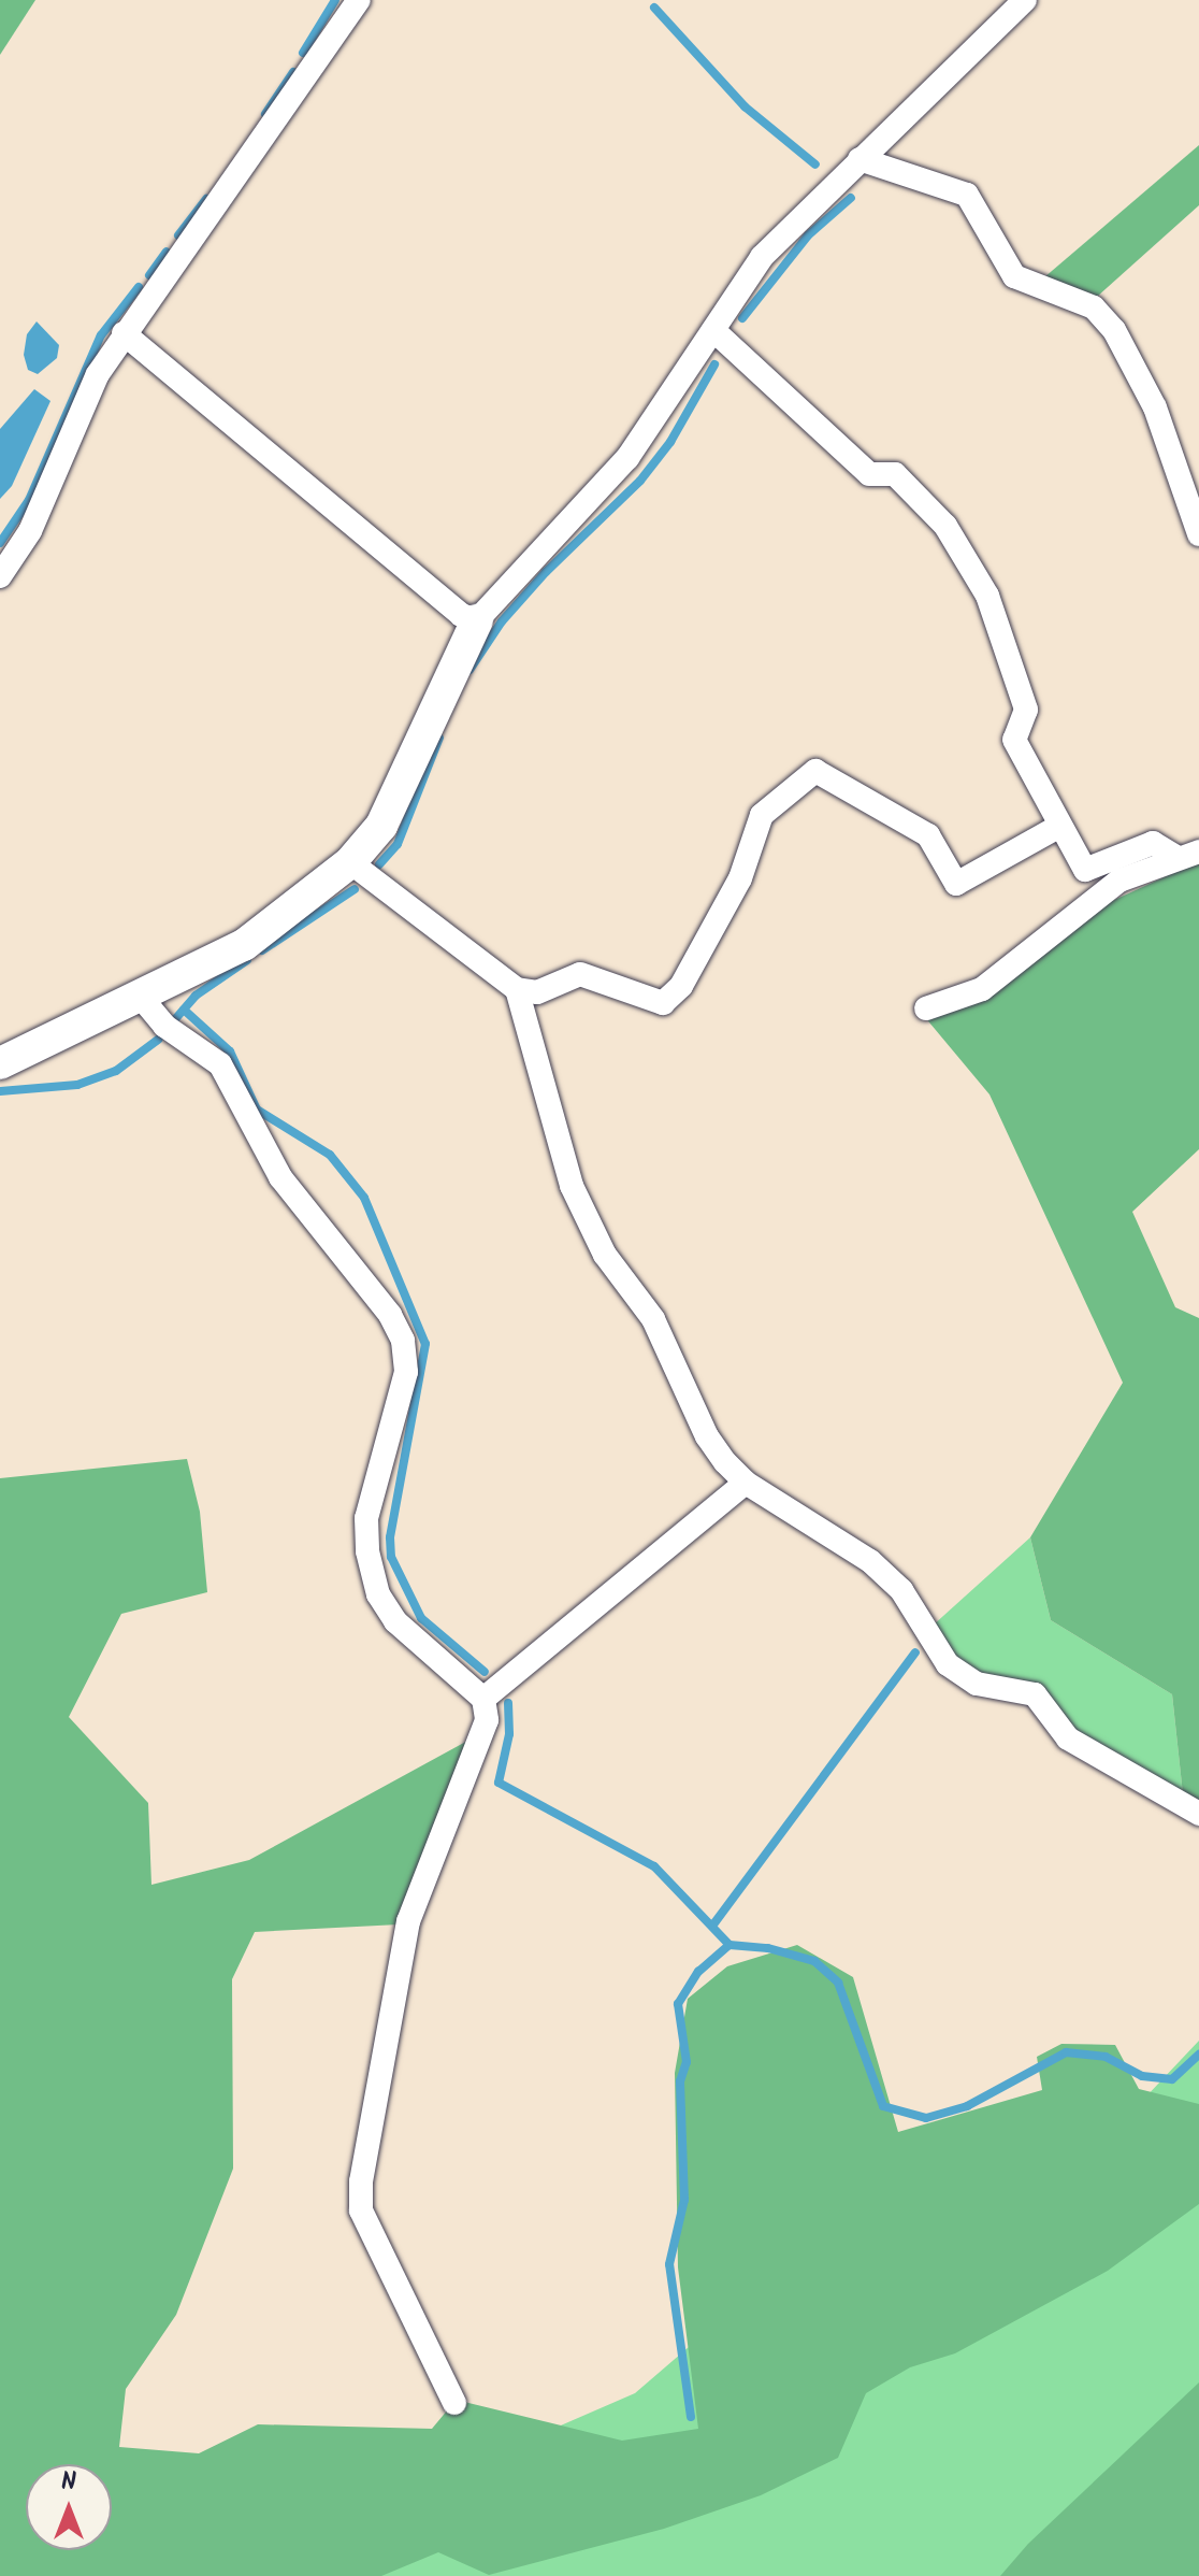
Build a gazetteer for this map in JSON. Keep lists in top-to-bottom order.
{
  "north": "top"
}
